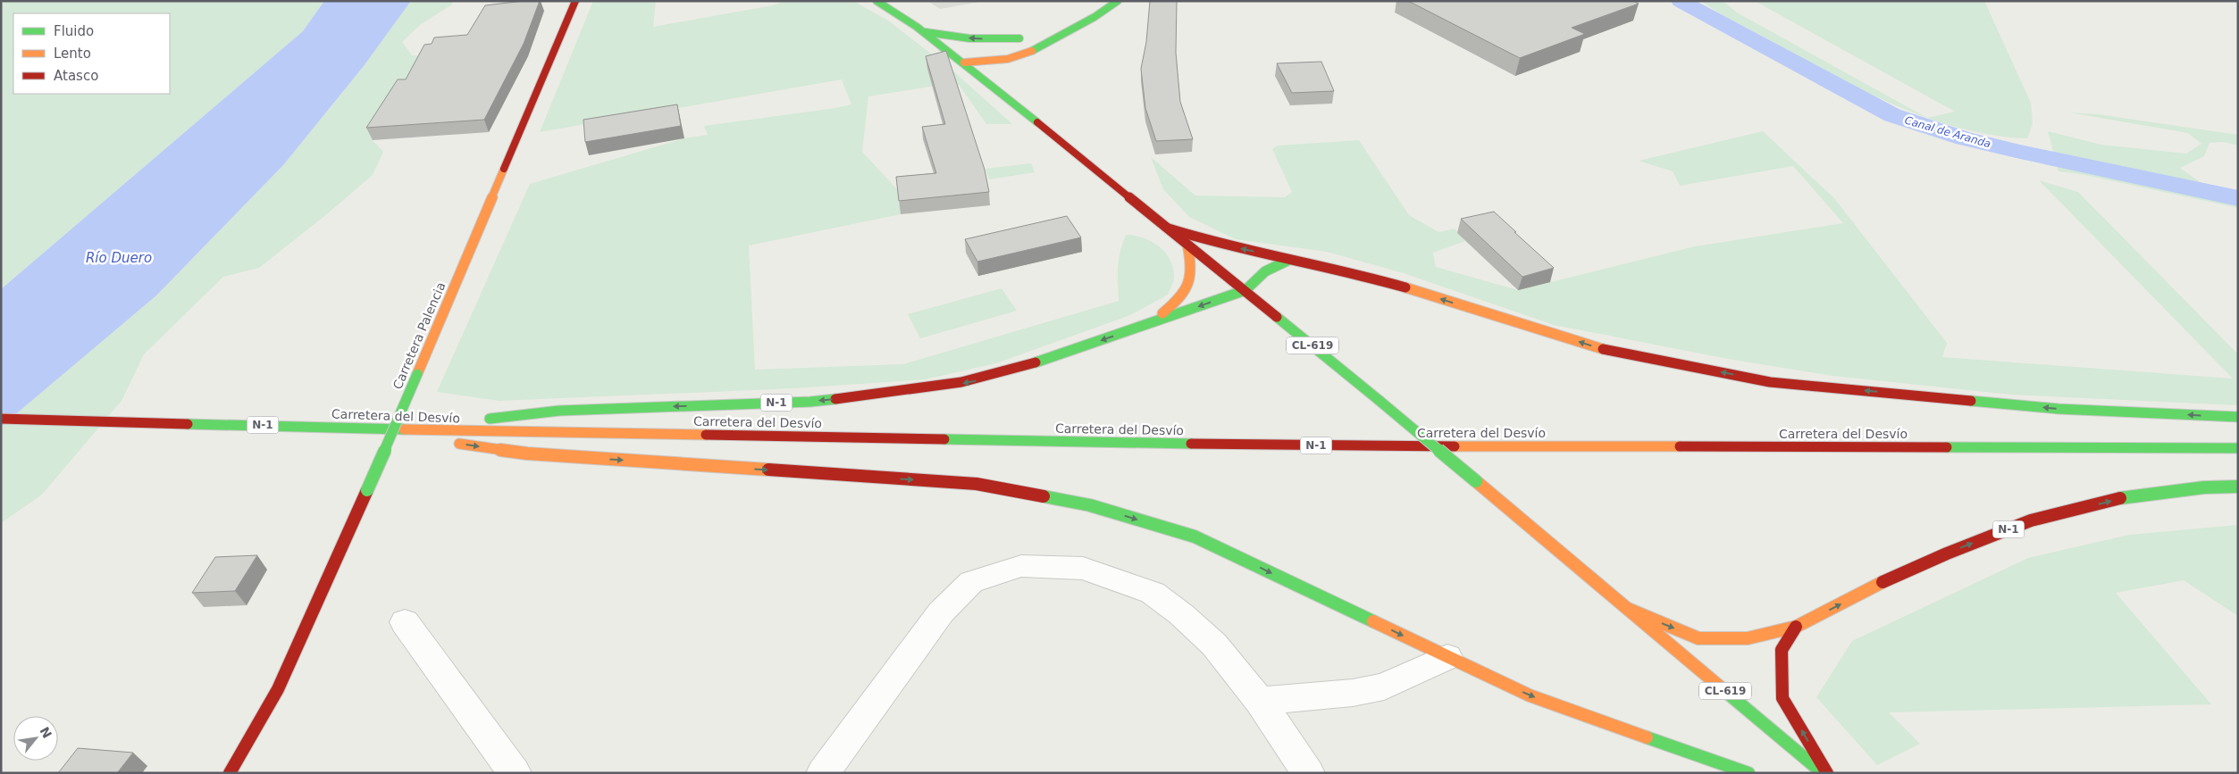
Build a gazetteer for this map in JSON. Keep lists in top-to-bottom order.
{
  "streets": {
    "main road": [
      "Carretera Palencia",
      "CL-619",
      "N-1",
      "Carretera del Desvío"
    ]
  },
  "crossings": [
    ["CL-619", "N-1"],
    ["N-1", "Carretera del Desvío"]
  ],
  "water": ["Canal de Aranda", "Río Duero"],
  "legend": ["Fluido", "Lento", "Atasco"],
  "north": "top right"
}
